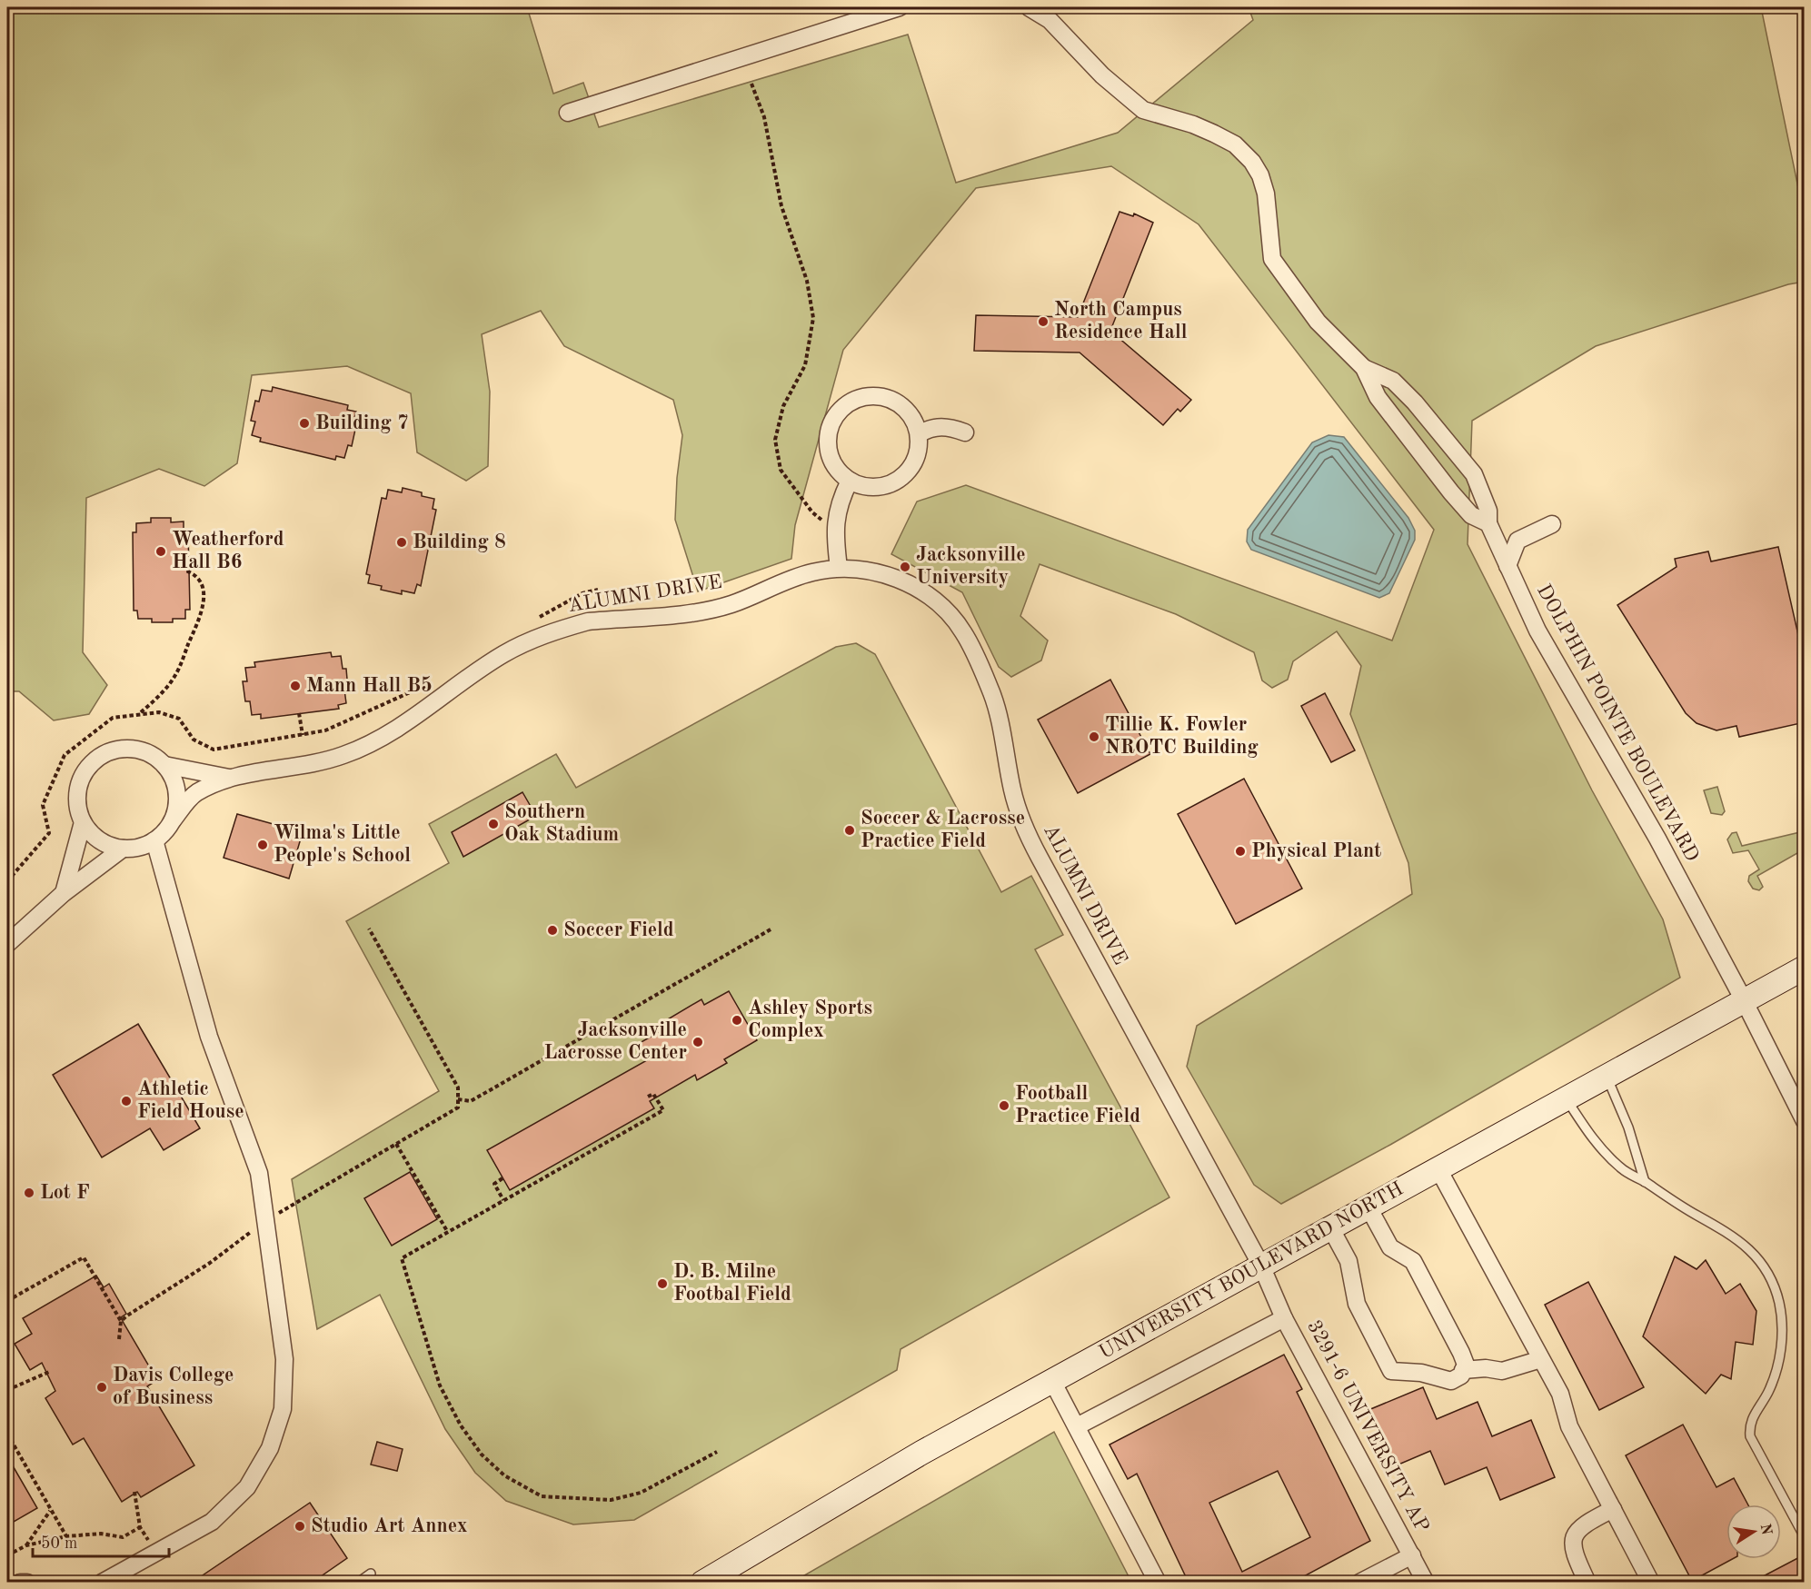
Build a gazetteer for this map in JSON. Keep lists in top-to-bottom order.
{
  "streets": {
    "main road": ["UNIVERSITY BOULEVARD NORTH"],
    "street": ["ALUMNI DRIVE", "DOLPHIN POINTE BOULEVARD", "3291-6 UNIVERSITY AP"]
  },
  "crossings": [
    ["ALUMNI DRIVE", "UNIVERSITY BOULEVARD NORTH"],
    ["ALUMNI DRIVE", "3291-6 UNIVERSITY AP"],
    ["DOLPHIN POINTE BOULEVARD", "UNIVERSITY BOULEVARD NORTH"]
  ],
  "places": [
    "North Campus Residence Hall",
    "Building 7",
    "Building 8",
    "Weatherford Hall B6",
    "Jacksonville University",
    "Mann Hall B5",
    "Tillie K. Fowler NROTC Building",
    "Southern Oak Stadium",
    "Soccer & Lacrosse Practice Field",
    "Wilma's Little People's School",
    "Physical Plant",
    "Soccer Field",
    "Ashley Sports Complex",
    "Jacksonville Lacrosse Center",
    "Athletic Field House",
    "Football Practice Field",
    "Lot F",
    "D. B. Milne Footbal Field",
    "Davis College of Business",
    "Studio Art Annex"
  ],
  "scale_bar": "50 m",
  "north": "right"
}
